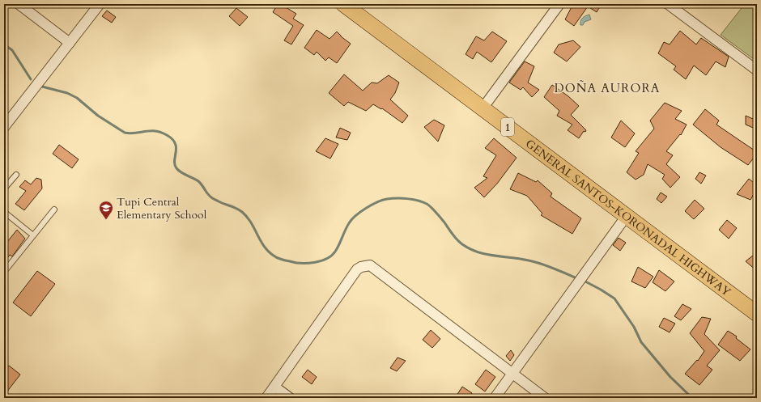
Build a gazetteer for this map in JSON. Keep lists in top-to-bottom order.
{
  "streets": {
    "highway": ["1", "GENERAL SANTOS-KORONADAL HIGHWAY"]
  },
  "districts": ["DOÑA AURORA"],
  "places": {
    "school or university": ["Tupi Central Elementary School"]
  }
}
